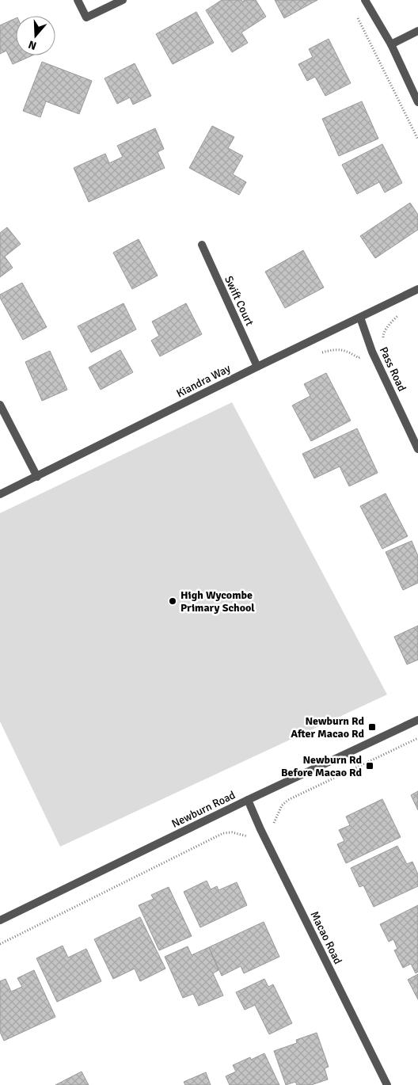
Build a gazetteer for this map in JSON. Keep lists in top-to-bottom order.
{
  "streets": {
    "street": [
      "Swift Court",
      "Pass Road",
      "Kiandra Way",
      "Newburn Road",
      "Macao Road"
    ]
  },
  "crossings": [
    ["Swift Court", "Kiandra Way"],
    ["Pass Road", "Kiandra Way"],
    ["Newburn Road", "Macao Road"]
  ],
  "places": {
    "other": ["High Wycombe Primary School"],
    "transit": ["Newburn Rd After Macao Rd", "Newburn Rd Before Macao Rd"]
  },
  "north": "bottom"
}
